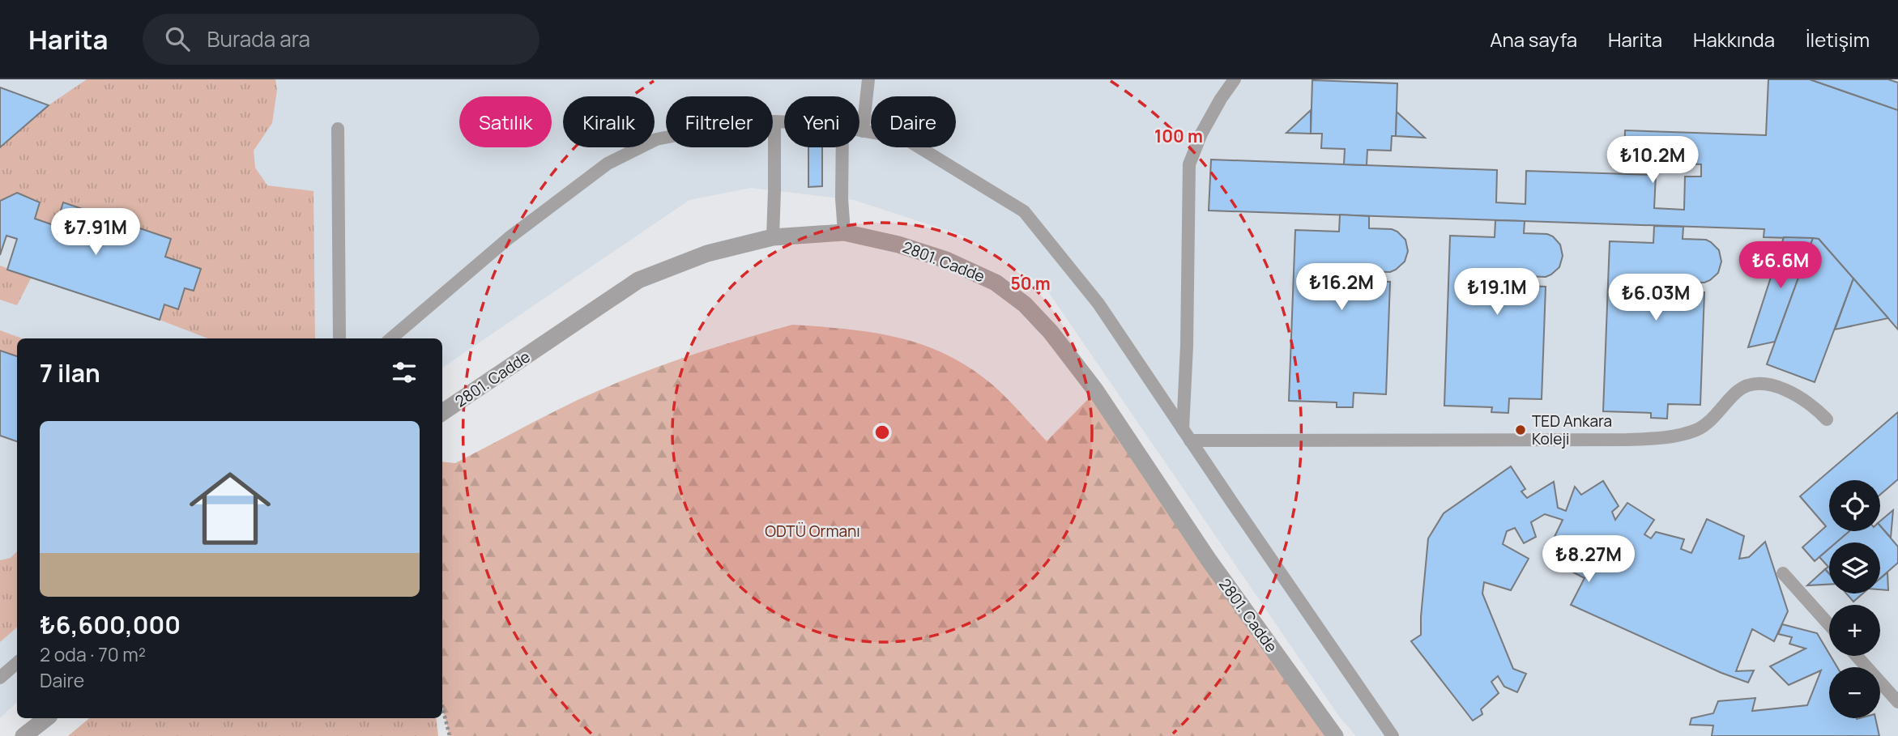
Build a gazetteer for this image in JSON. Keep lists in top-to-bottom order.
{
  "streets": {
    "street": ["2801. Cadde"]
  },
  "parks": ["ODTÜ Ormanı"],
  "places": ["TED Ankara Koleji"],
  "page": {
    "header": "Harita",
    "search": "Burada ara",
    "nav": [
      "Ana sayfa",
      "Harita",
      "Hakkında",
      "İletişim"
    ],
    "chip": [
      "Satılık",
      "Kiralık",
      "Filtreler",
      "Yeni",
      "Daire"
    ],
    "price": [
      "₺10.2M",
      "₺7.91M",
      "₺6.6M",
      "₺16.2M",
      "₺19.1M",
      "₺6.03M",
      "₺8.27M"
    ],
    "heading": "7 ilan",
    "list": [
      {
        "name": "₺6,600,000",
        "note": "2 oda · 70 m² · Daire"
      }
    ],
    "map_buttons": ["+", "−"]
  },
  "rings": ["100 m", "50 m"]
}
